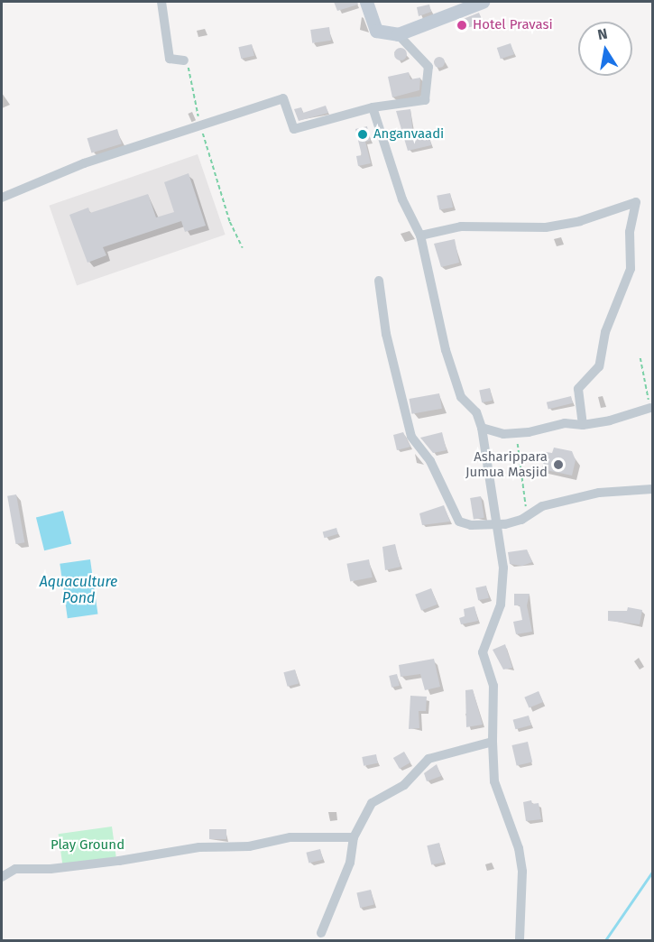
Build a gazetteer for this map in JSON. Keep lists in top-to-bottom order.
{
  "water": ["Aquaculture Pond"],
  "parks": ["Play Ground"],
  "places": ["Hotel Pravasi", "Anganvaadi", "Asharippara Jumua Masjid"],
  "north": "top"
}
